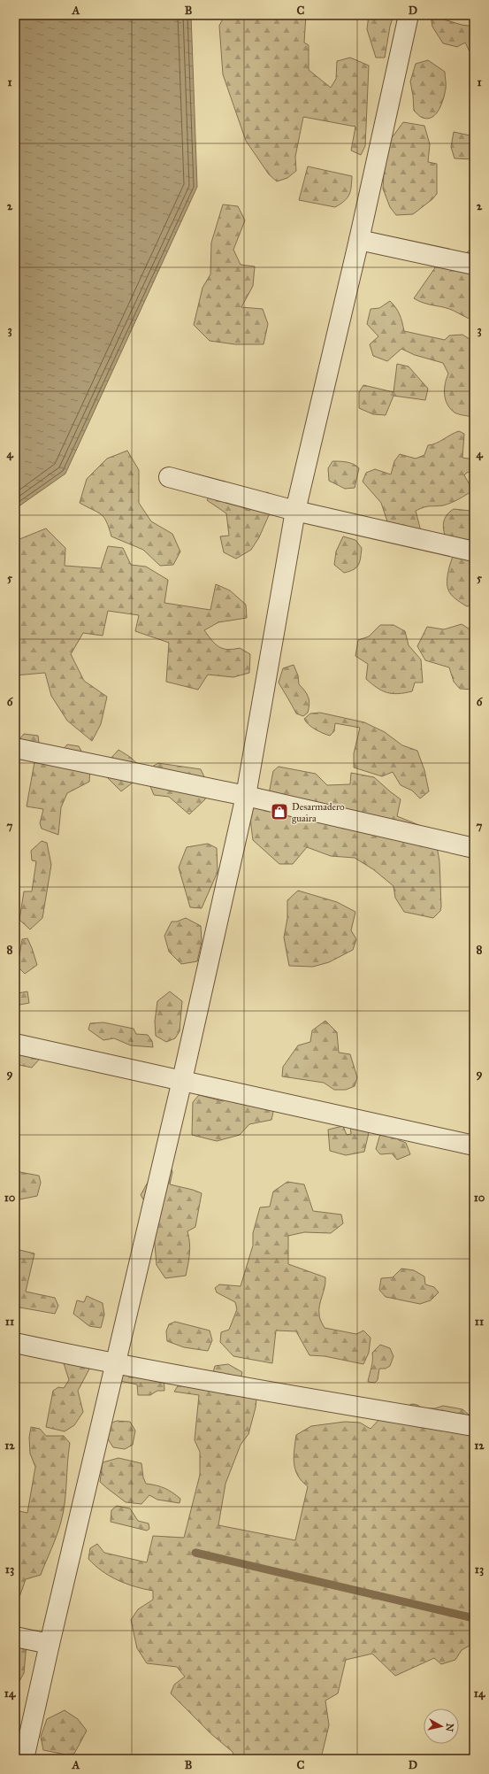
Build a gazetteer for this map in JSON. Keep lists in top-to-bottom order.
{
  "places": {
    "shop": ["Desarmadero guaira"]
  },
  "north": "right",
  "grid": {
    "columns": [
      "A",
      "B",
      "C",
      "D"
    ],
    "rows": [
      "1",
      "2",
      "3",
      "4",
      "5",
      "6",
      "7",
      "8",
      "9",
      "10",
      "11",
      "12",
      "13",
      "14"
    ]
  }
}
